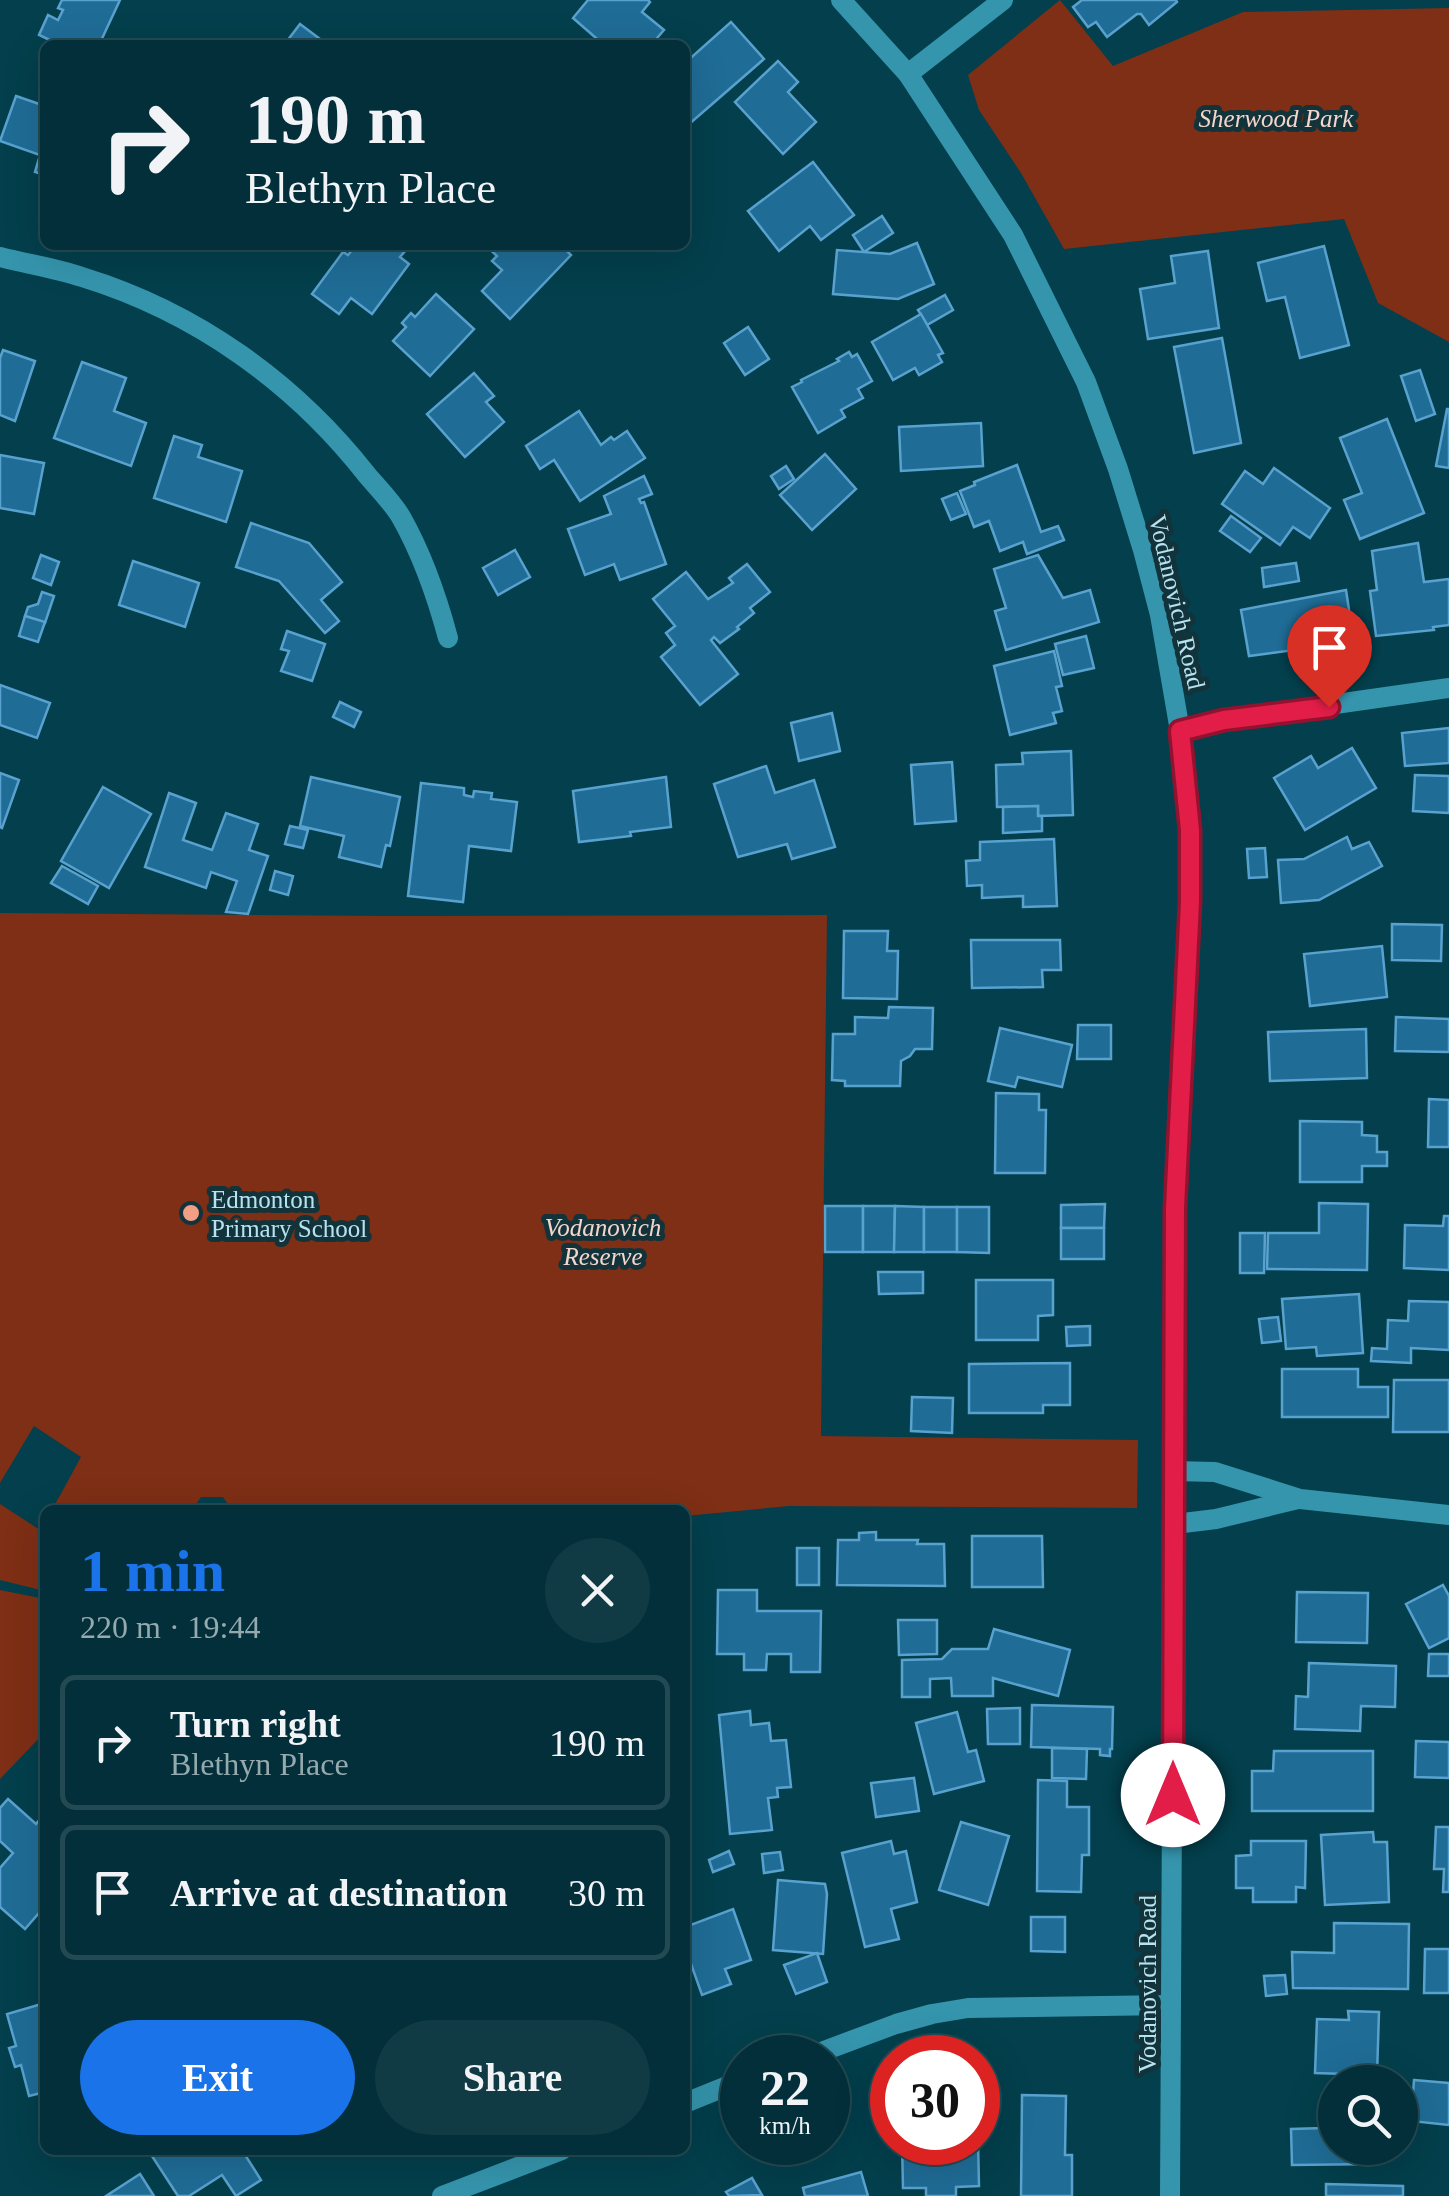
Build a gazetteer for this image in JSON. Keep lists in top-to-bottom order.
{
  "streets": {
    "street": ["Vodanovich Road"]
  },
  "parks": ["Sherwood Park", "Vodanovich Reserve"],
  "places": ["Edmonton Primary School"],
  "page": {
    "turn": ["190 m", "Blethyn Place"],
    "heading": ["1 min", "220 m · 19:44"],
    "list": [
      {
        "name": "Turn right",
        "note": "Blethyn Place",
        "value": "190 m"
      },
      {
        "name": "Arrive at destination",
        "value": "30 m"
      }
    ],
    "buttons": ["Exit", "Share"],
    "speed": "22 km/h",
    "limit": "30"
  }
}
